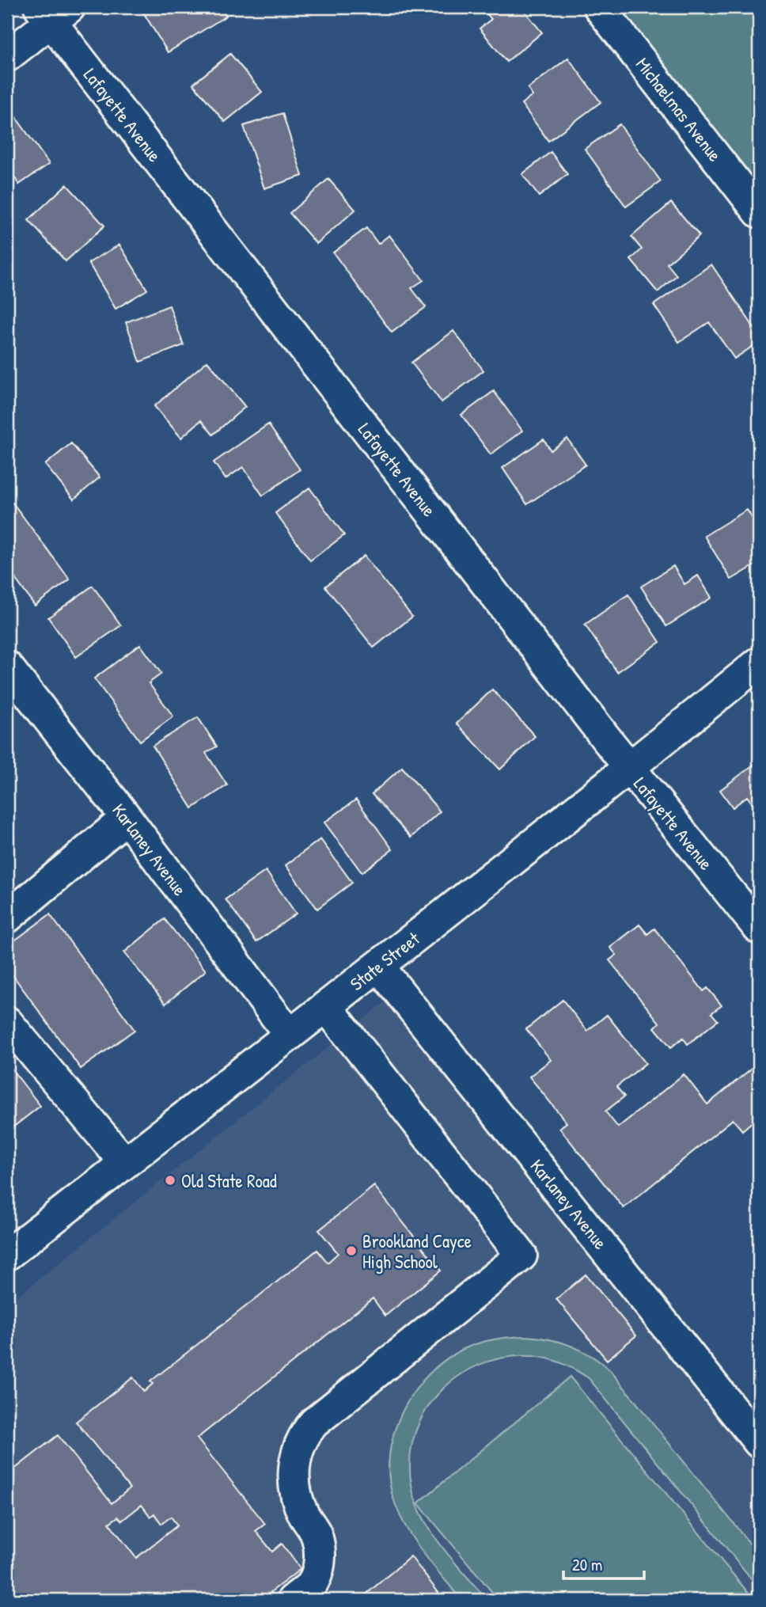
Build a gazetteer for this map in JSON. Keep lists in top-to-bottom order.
{
  "streets": {
    "street": [
      "Michaelmas Avenue",
      "Lafayette Avenue",
      "Karlaney Avenue",
      "State Street"
    ]
  },
  "crossings": [
    ["Lafayette Avenue", "State Street"],
    ["Karlaney Avenue", "State Street"]
  ],
  "places": ["Old State Road", "Brookland Cayce High School"],
  "scale_bar": "20 m"
}
